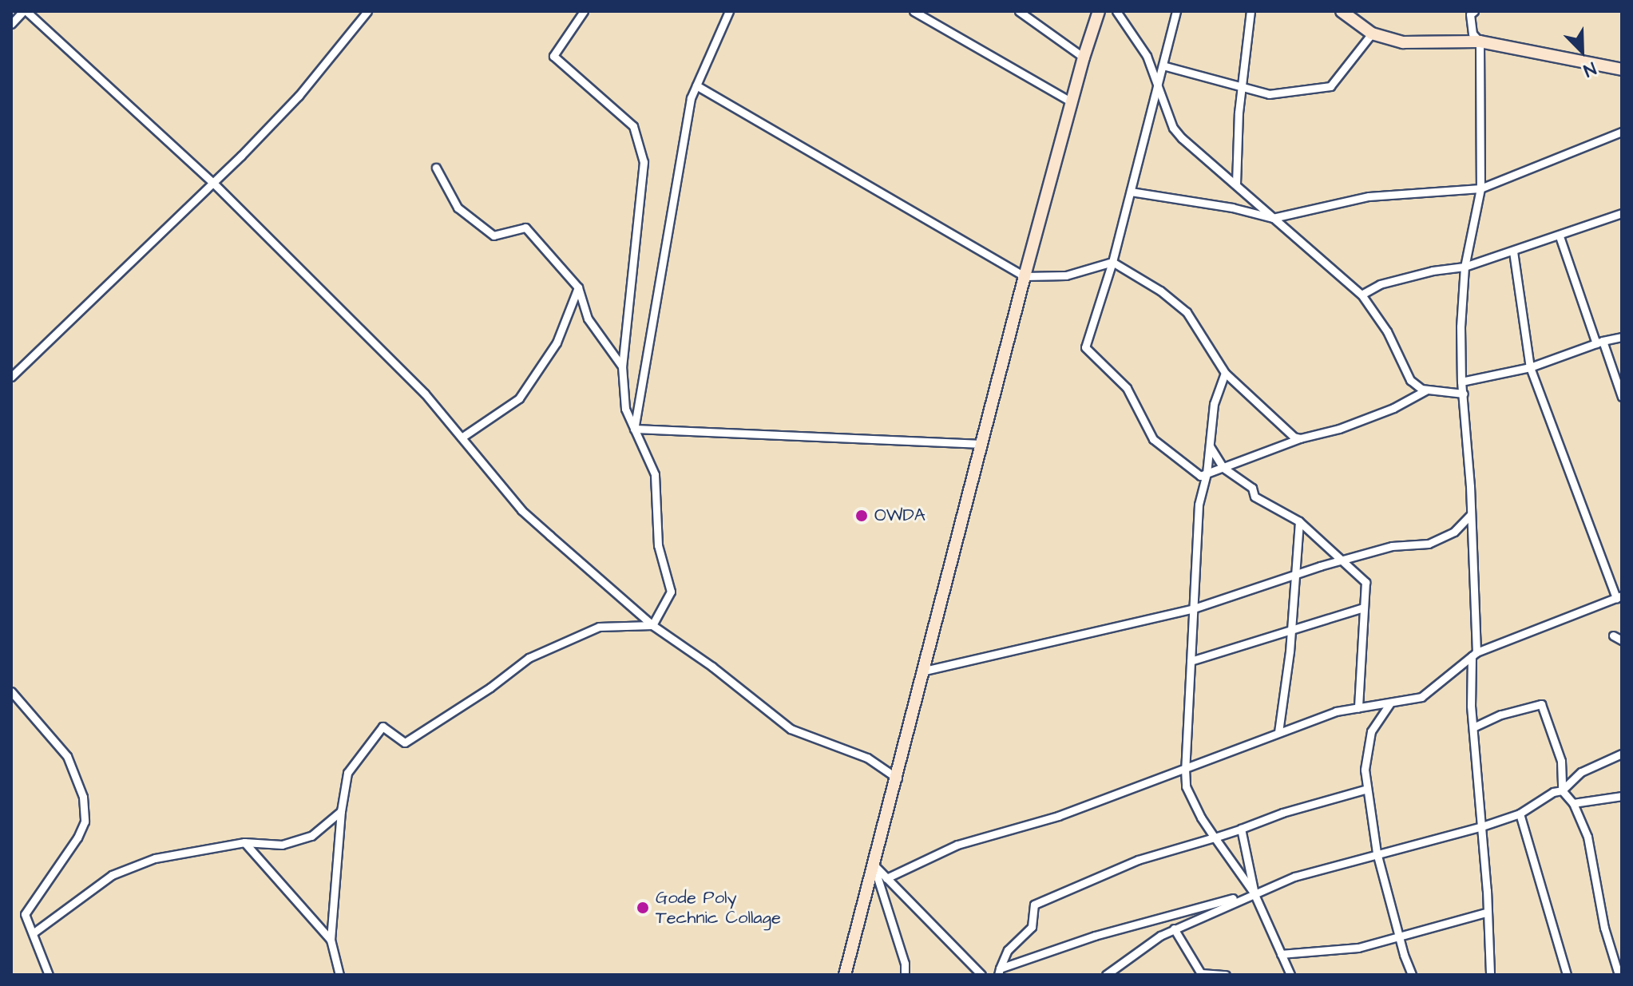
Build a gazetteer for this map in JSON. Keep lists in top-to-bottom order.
{
  "places": ["OWDA", "Gode Poly Technic Collage"],
  "north": "bottom right"
}
